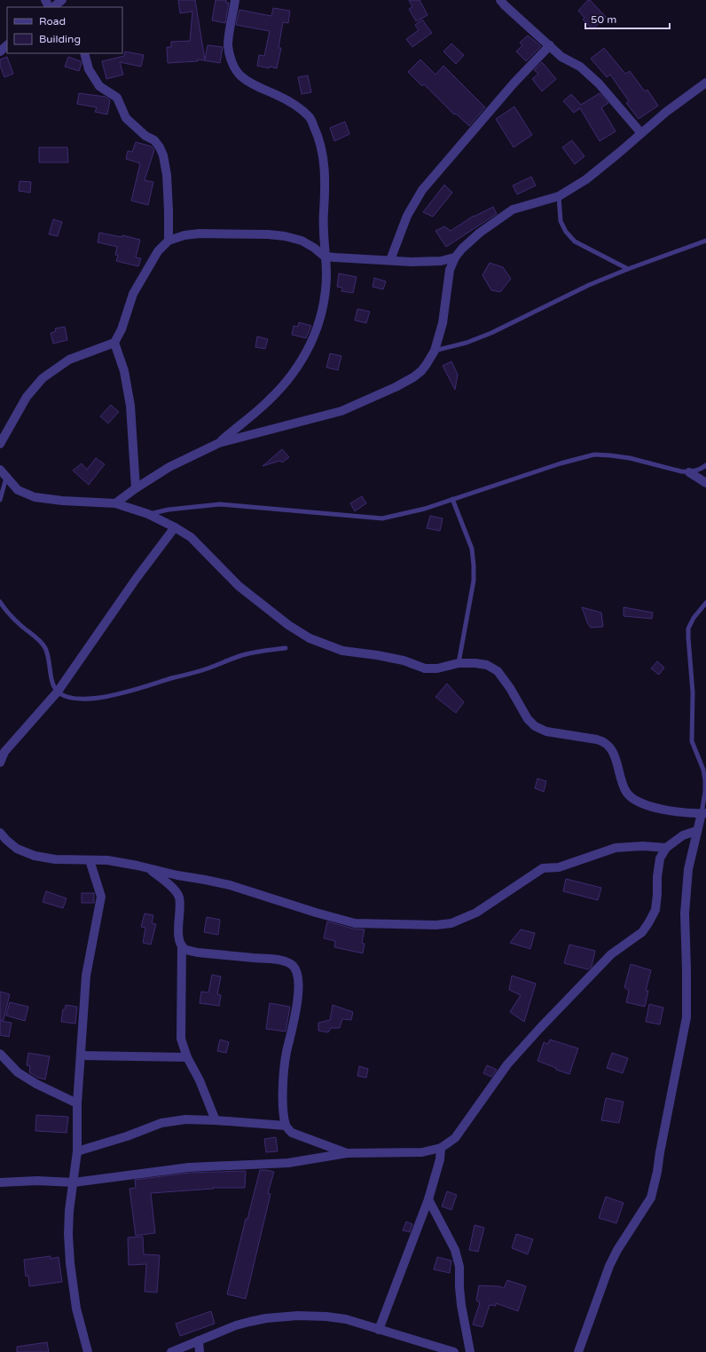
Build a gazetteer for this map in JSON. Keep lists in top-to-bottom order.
{
  "legend": ["Road", "Building"],
  "scale_bar": "50 m"
}
